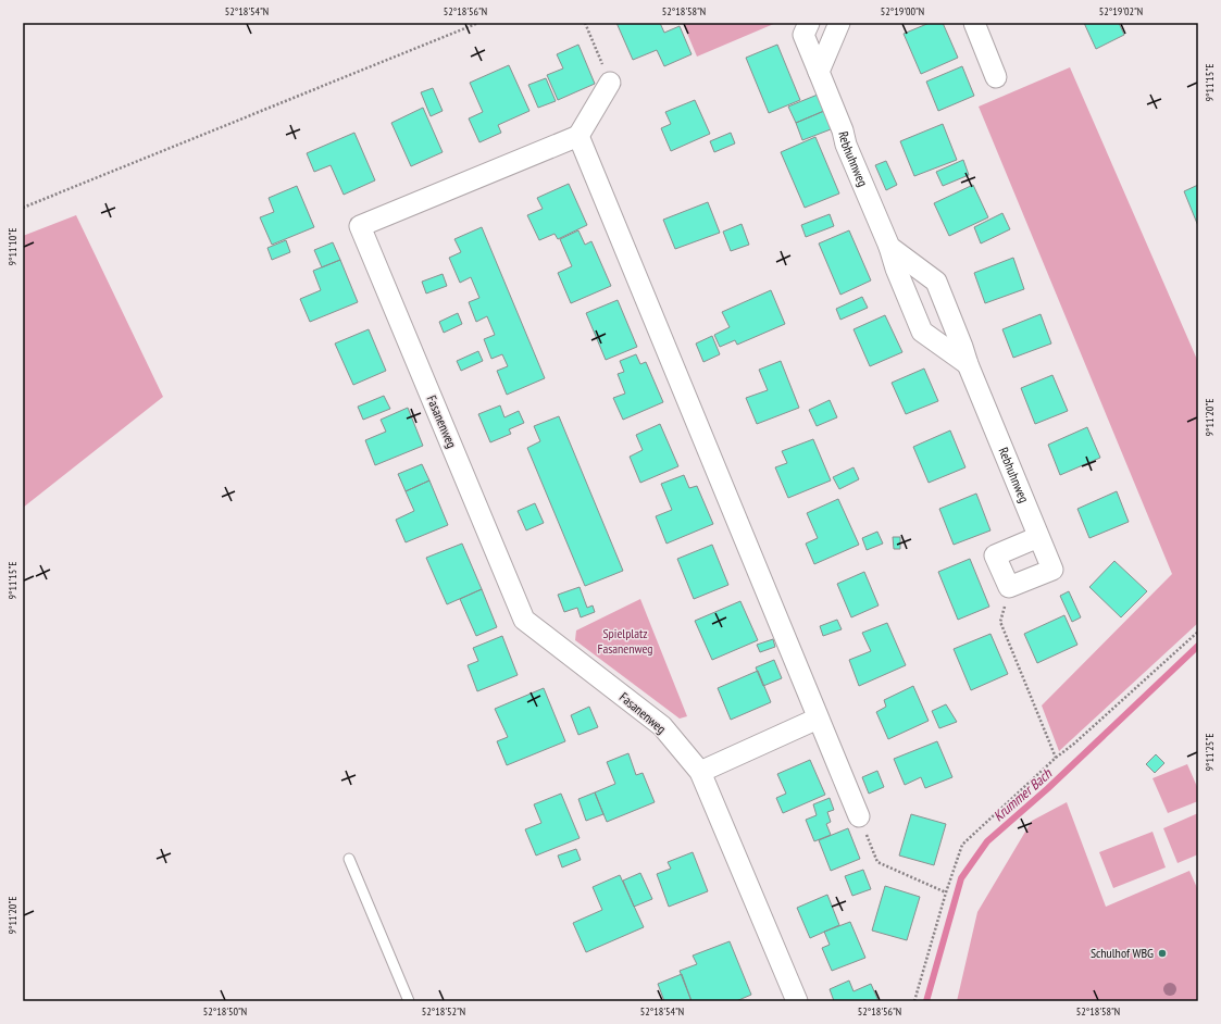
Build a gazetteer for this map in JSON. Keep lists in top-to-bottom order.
{
  "streets": {
    "street": ["Rebhuhnweg", "Fasanenweg"]
  },
  "water": ["Krummer Bach"],
  "parks": ["Spielplatz Fasanenweg"],
  "places": ["Schulhof WBG"],
  "coordinates": [
    "52°18'54\"N",
    "52°18'56\"N",
    "52°18'58\"N",
    "52°19'00\"N",
    "52°19'02\"N",
    "9°11'15\"E",
    "9°11'10\"E",
    "9°11'20\"E",
    "9°11'25\"E",
    "52°18'50\"N",
    "52°18'52\"N"
  ]
}
